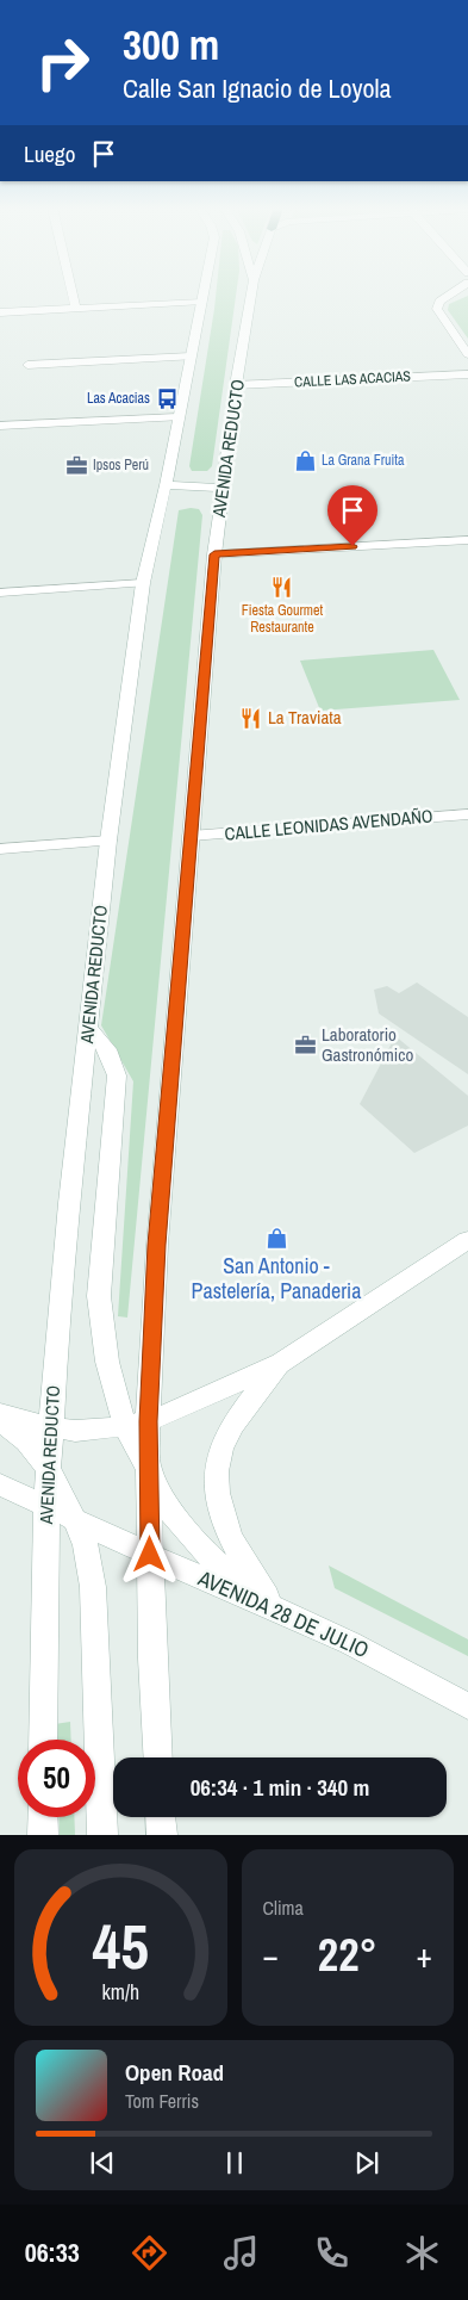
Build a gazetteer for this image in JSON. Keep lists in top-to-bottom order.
{
  "streets": {
    "main road": [
      "CALLE LAS ACACIAS",
      "AVENIDA REDUCTO",
      "CALLE LEONIDAS AVENDAÑO",
      "AVENIDA 28 DE JULIO"
    ]
  },
  "crossings": [
    ["CALLE LAS ACACIAS", "AVENIDA REDUCTO"],
    ["AVENIDA REDUCTO", "CALLE LEONIDAS AVENDAÑO"],
    ["AVENIDA REDUCTO", "AVENIDA 28 DE JULIO"]
  ],
  "places": {
    "bus stop": ["Las Acacias"],
    "shop": ["La Grana Fruita", "San Antonio - Pastelería, Panaderia"],
    "office": ["Ipsos Perú", "Laboratorio Gastronómico"],
    "restaurant": ["Fiesta Gourmet Restaurante", "La Traviata"]
  },
  "page": {
    "turn": ["300 m", "Calle San Ignacio de Loyola"],
    "then": "Luego",
    "limit": "50",
    "trip": "06:34 · 1 min · 340 m",
    "tile": "Clima",
    "heat": ["−", "22°", "+"],
    "song": ["Open Road", "Tom Ferris"],
    "tabs": "06:33",
    "gauge": ["45", "km/h"]
  }
}
